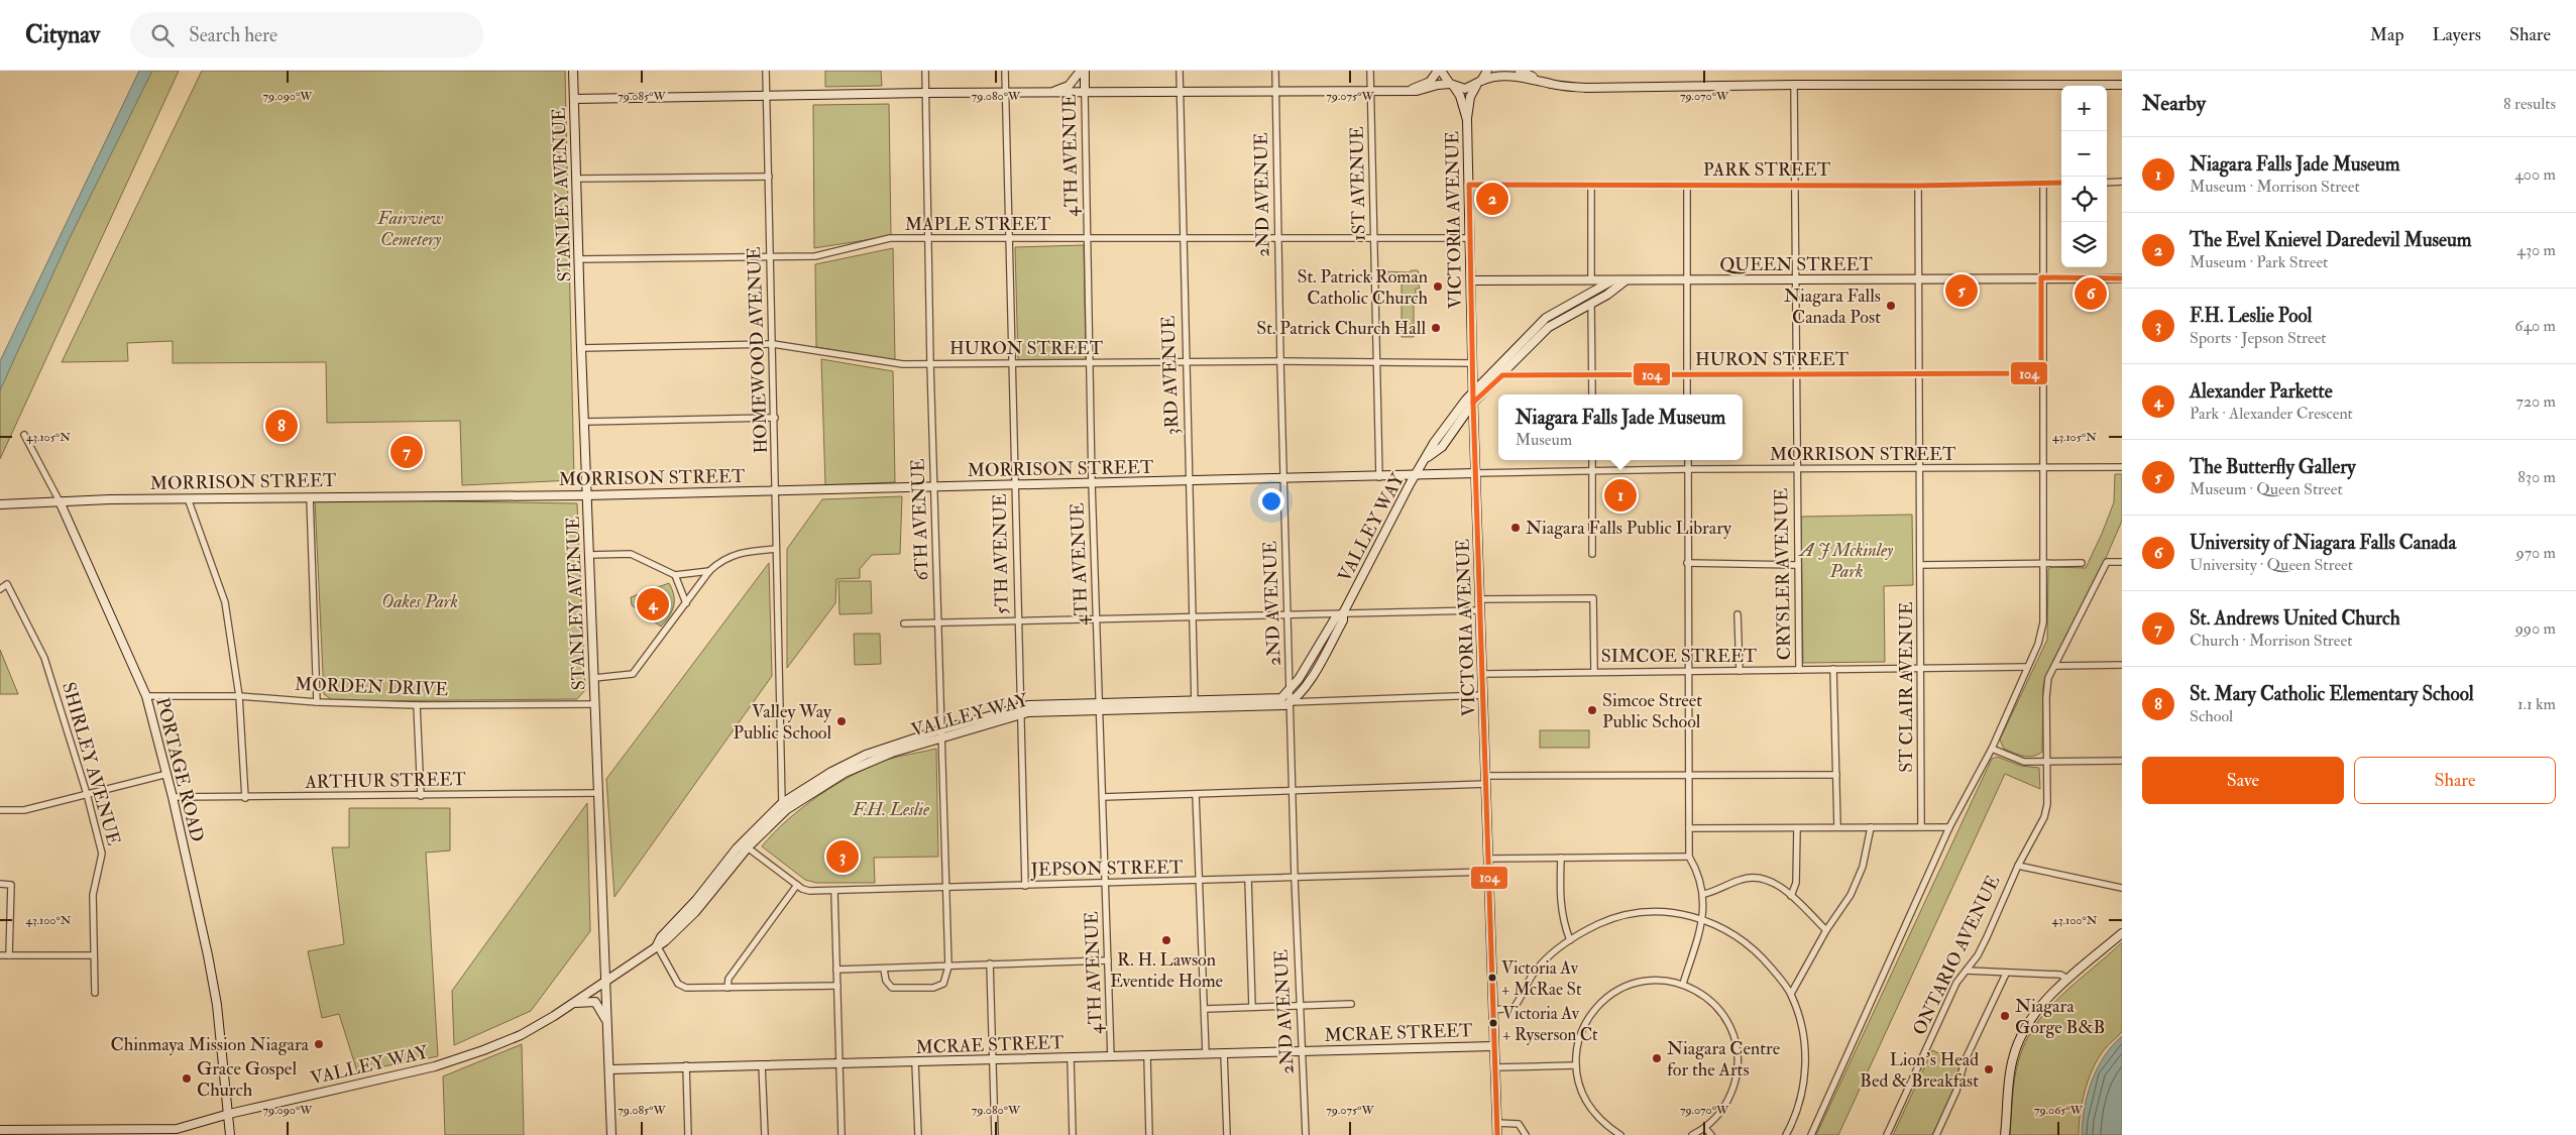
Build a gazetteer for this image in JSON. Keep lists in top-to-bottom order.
{
  "streets": {
    "street": [
      "4TH AVENUE",
      "PARK STREET",
      "1ST AVENUE",
      "STANLEY AVENUE",
      "2ND AVENUE",
      "VICTORIA AVENUE",
      "MAPLE STREET",
      "QUEEN STREET",
      "HURON STREET",
      "HOMEWOOD AVENUE",
      "3RD AVENUE",
      "MORRISON STREET",
      "6TH AVENUE",
      "VALLEY WAY",
      "5TH AVENUE",
      "CRYSLER AVENUE",
      "SIMCOE STREET",
      "MORDEN DRIVE",
      "ST CLAIR AVENUE",
      "SHIRLEY AVENUE",
      "PORTAGE ROAD",
      "ARTHUR STREET",
      "JEPSON STREET",
      "ONTARIO AVENUE",
      "MCRAE STREET"
    ]
  },
  "crossings": [
    ["4TH AVENUE", "MAPLE STREET"],
    ["4TH AVENUE", "HURON STREET"],
    ["4TH AVENUE", "MORRISON STREET"],
    ["4TH AVENUE", "VALLEY WAY"],
    ["4TH AVENUE", "JEPSON STREET"],
    ["4TH AVENUE", "MCRAE STREET"],
    ["PARK STREET", "VICTORIA AVENUE"],
    ["PARK STREET", "CRYSLER AVENUE"],
    ["PARK STREET", "ST CLAIR AVENUE"],
    ["1ST AVENUE", "MAPLE STREET"],
    ["1ST AVENUE", "HURON STREET"],
    ["1ST AVENUE", "MORRISON STREET"],
    ["STANLEY AVENUE", "MAPLE STREET"],
    ["STANLEY AVENUE", "HURON STREET"],
    ["STANLEY AVENUE", "MORRISON STREET"],
    ["STANLEY AVENUE", "VALLEY WAY"],
    ["STANLEY AVENUE", "MORDEN DRIVE"],
    ["STANLEY AVENUE", "ARTHUR STREET"],
    ["STANLEY AVENUE", "MCRAE STREET"],
    ["2ND AVENUE", "MAPLE STREET"],
    ["2ND AVENUE", "HURON STREET"],
    ["2ND AVENUE", "MORRISON STREET"],
    ["2ND AVENUE", "VALLEY WAY"],
    ["2ND AVENUE", "JEPSON STREET"],
    ["2ND AVENUE", "MCRAE STREET"],
    ["VICTORIA AVENUE", "MAPLE STREET"],
    ["VICTORIA AVENUE", "QUEEN STREET"],
    ["VICTORIA AVENUE", "HURON STREET"],
    ["VICTORIA AVENUE", "MORRISON STREET"],
    ["VICTORIA AVENUE", "VALLEY WAY"],
    ["VICTORIA AVENUE", "SIMCOE STREET"],
    ["VICTORIA AVENUE", "JEPSON STREET"],
    ["VICTORIA AVENUE", "MCRAE STREET"],
    ["MAPLE STREET", "HOMEWOOD AVENUE"],
    ["MAPLE STREET", "3RD AVENUE"],
    ["MAPLE STREET", "6TH AVENUE"],
    ["MAPLE STREET", "5TH AVENUE"],
    ["QUEEN STREET", "VALLEY WAY"],
    ["QUEEN STREET", "CRYSLER AVENUE"],
    ["QUEEN STREET", "ST CLAIR AVENUE"],
    ["HURON STREET", "HOMEWOOD AVENUE"],
    ["HURON STREET", "3RD AVENUE"],
    ["HURON STREET", "6TH AVENUE"],
    ["HURON STREET", "VALLEY WAY"],
    ["HURON STREET", "5TH AVENUE"],
    ["HURON STREET", "CRYSLER AVENUE"],
    ["HURON STREET", "ST CLAIR AVENUE"],
    ["HOMEWOOD AVENUE", "MORRISON STREET"],
    ["HOMEWOOD AVENUE", "VALLEY WAY"],
    ["3RD AVENUE", "MORRISON STREET"],
    ["3RD AVENUE", "VALLEY WAY"],
    ["MORRISON STREET", "6TH AVENUE"],
    ["MORRISON STREET", "VALLEY WAY"],
    ["MORRISON STREET", "5TH AVENUE"],
    ["MORRISON STREET", "CRYSLER AVENUE"],
    ["MORRISON STREET", "ST CLAIR AVENUE"],
    ["MORRISON STREET", "PORTAGE ROAD"],
    ["6TH AVENUE", "VALLEY WAY"],
    ["6TH AVENUE", "JEPSON STREET"],
    ["VALLEY WAY", "5TH AVENUE"],
    ["VALLEY WAY", "PORTAGE ROAD"],
    ["VALLEY WAY", "JEPSON STREET"],
    ["5TH AVENUE", "JEPSON STREET"],
    ["CRYSLER AVENUE", "SIMCOE STREET"],
    ["SIMCOE STREET", "ST CLAIR AVENUE"],
    ["MORDEN DRIVE", "PORTAGE ROAD"],
    ["PORTAGE ROAD", "ARTHUR STREET"]
  ],
  "parks": [
    "Fairview Cemetery",
    "A J Mckinley Park",
    "Oakes Park",
    "F.H. Leslie"
  ],
  "places": [
    "St. Patrick Roman Catholic Church",
    "Niagara Falls Canada Post",
    "St. Patrick Church Hall",
    "Niagara Falls Public Library",
    "Simcoe Street Public School",
    "Valley Way Public School",
    "R. H. Lawson Eventide Home",
    "Victoria Av + McRae St",
    "Niagara Gorge B&B",
    "Victoria Av + Ryserson Ct",
    "Chinmaya Mission Niagara",
    "Niagara Centre for the Arts",
    "Lion’s Head Bed & Breakfast",
    "Grace Gospel Church"
  ],
  "lines": ["transit line 104"],
  "page": {
    "header": "Citynav",
    "search": "Search here",
    "nav": ["Map", "Layers", "Share"],
    "heading": ["Nearby", "8 results"],
    "map_buttons": ["+", "−"],
    "list": [
      {
        "mark": "1",
        "name": "Niagara Falls Jade Museum",
        "note": "Museum · Morrison Street",
        "value": "400 m"
      },
      {
        "mark": "2",
        "name": "The Evel Knievel Daredevil Museum",
        "note": "Museum · Park Street",
        "value": "430 m"
      },
      {
        "mark": "3",
        "name": "F.H. Leslie Pool",
        "note": "Sports · Jepson Street",
        "value": "640 m"
      },
      {
        "mark": "4",
        "name": "Alexander Parkette",
        "note": "Park · Alexander Crescent",
        "value": "720 m"
      },
      {
        "mark": "5",
        "name": "The Butterfly Gallery",
        "note": "Museum · Queen Street",
        "value": "830 m"
      },
      {
        "mark": "6",
        "name": "University of Niagara Falls Canada",
        "note": "University · Queen Street",
        "value": "970 m"
      },
      {
        "mark": "7",
        "name": "St. Andrews United Church",
        "note": "Church · Morrison Street",
        "value": "990 m"
      },
      {
        "mark": "8",
        "name": "St. Mary Catholic Elementary School",
        "note": "School",
        "value": "1.1 km"
      }
    ],
    "pins": [
      "2",
      "5",
      "6",
      "8",
      "7",
      "1",
      "4",
      "3"
    ],
    "popup": ["Niagara Falls Jade Museum", "Museum"],
    "buttons": ["Save", "Share"]
  },
  "coordinates": [
    "79.090°W",
    "79.085°W",
    "79.080°W",
    "79.075°W",
    "79.070°W",
    "43.105°N",
    "43.100°N",
    "79.065°W"
  ]
}
